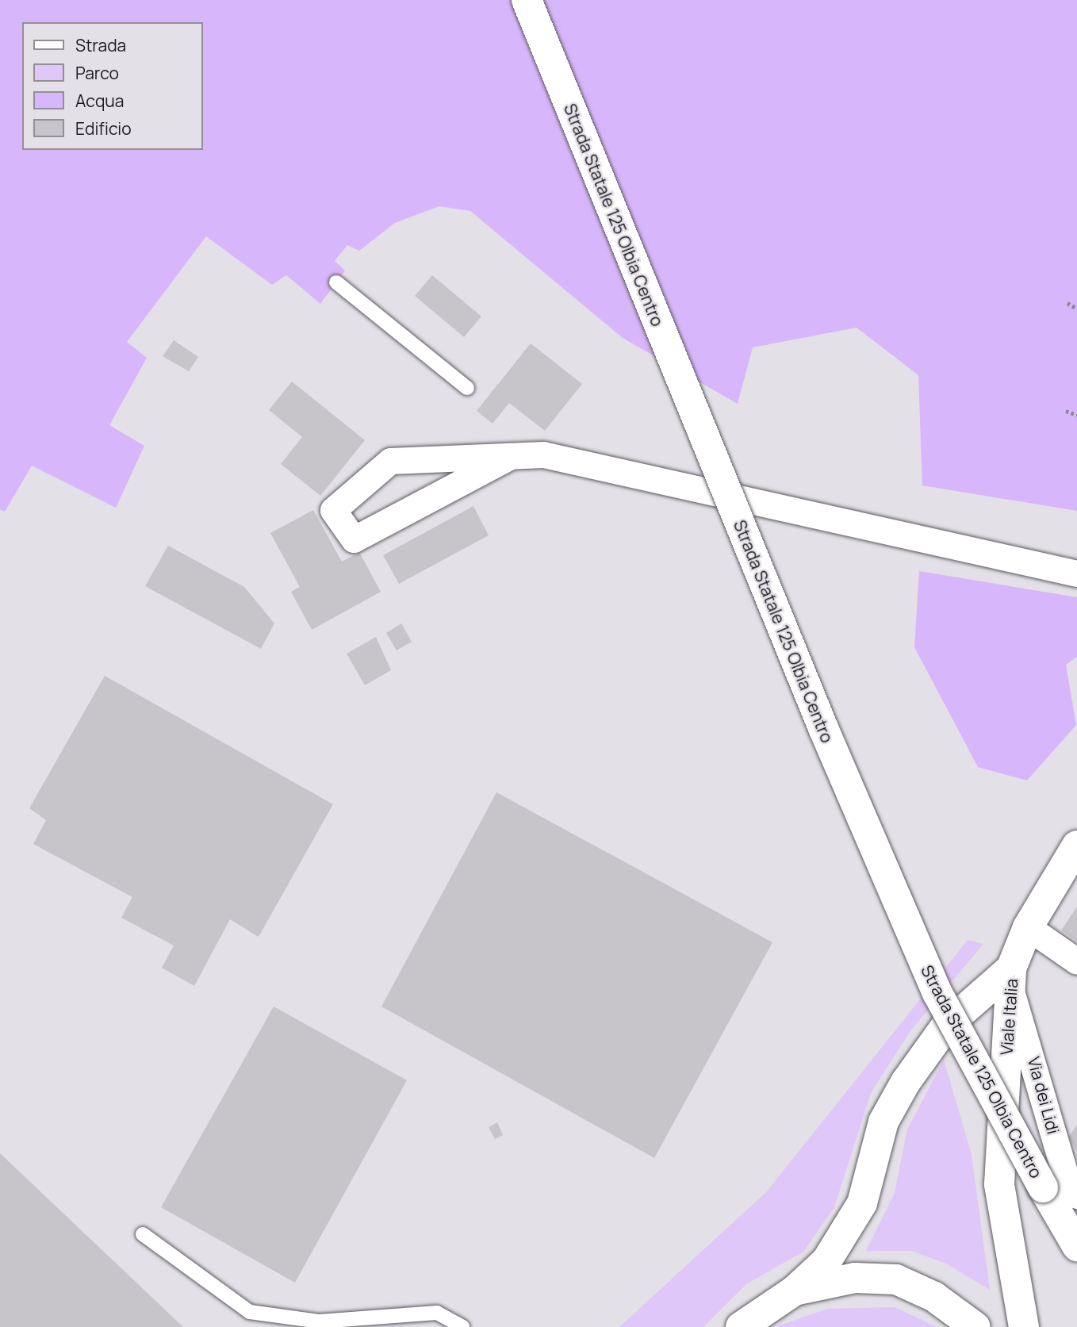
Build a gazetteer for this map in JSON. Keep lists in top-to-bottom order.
{
  "streets": {
    "main road": ["Strada Statale 125 Olbia Centro", "Viale Italia"],
    "street": ["Via dei Lidi"]
  },
  "crossings": [
    ["Viale Italia", "Via dei Lidi"]
  ],
  "legend": [
    "Strada",
    "Parco",
    "Acqua",
    "Edificio"
  ]
}
